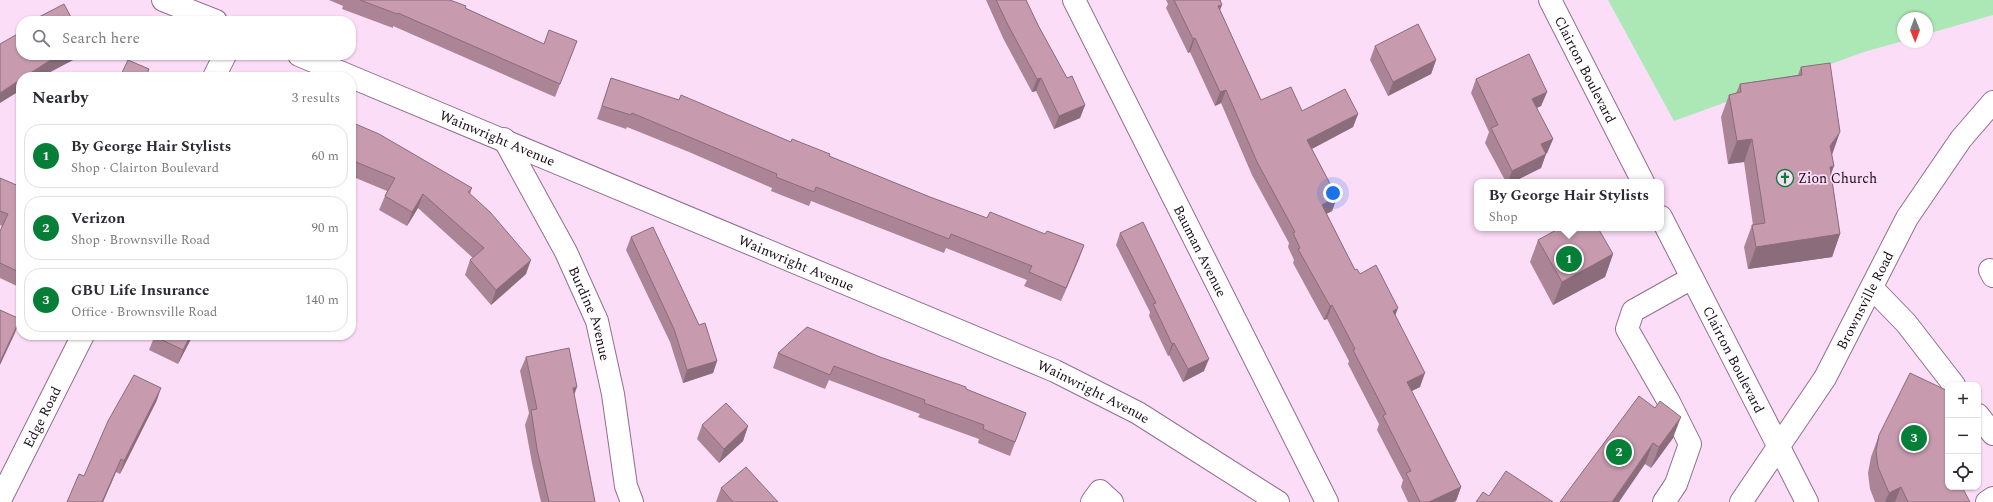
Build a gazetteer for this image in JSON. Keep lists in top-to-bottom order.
{
  "streets": {
    "main road": [
      "Clairton Boulevard",
      "Wainwright Avenue",
      "Bauman Avenue",
      "Brownsville Road",
      "Burdine Avenue",
      "Edge Road"
    ]
  },
  "crossings": [
    ["Clairton Boulevard", "Brownsville Road"],
    ["Wainwright Avenue", "Burdine Avenue"]
  ],
  "places": {
    "church": ["Zion Church"]
  },
  "north": "bottom",
  "page": {
    "search": "Search here",
    "heading": ["Nearby", "3 results"],
    "list": [
      {
        "mark": "1",
        "name": "By George Hair Stylists",
        "note": "Shop · Clairton Boulevard",
        "value": "60 m"
      },
      {
        "mark": "2",
        "name": "Verizon",
        "note": "Shop · Brownsville Road",
        "value": "90 m"
      },
      {
        "mark": "3",
        "name": "GBU Life Insurance",
        "note": "Office · Brownsville Road",
        "value": "140 m"
      }
    ],
    "popup": ["By George Hair Stylists", "Shop"],
    "pins": ["1", "3", "2"],
    "map_buttons": ["+", "−"]
  }
}
